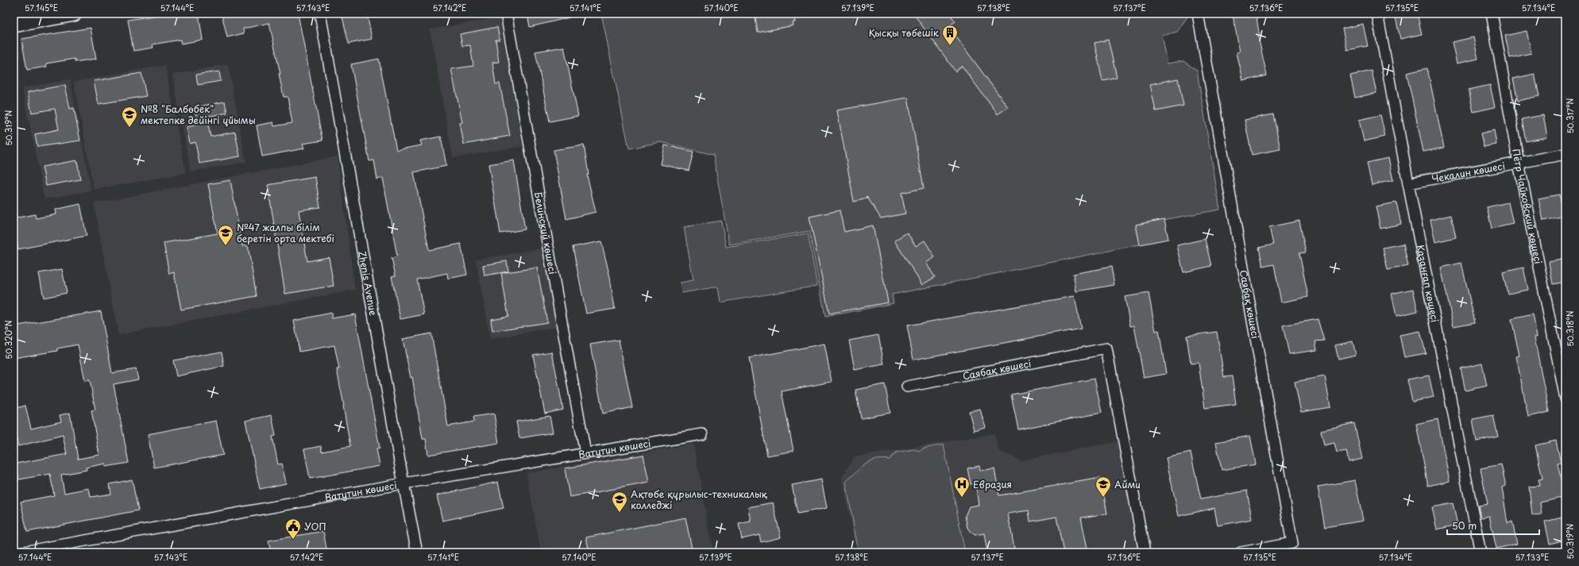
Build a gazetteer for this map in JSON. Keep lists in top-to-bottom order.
{
  "streets": {
    "street": [
      "Чекалин көшесі",
      "Пётр Чайковский көшесі",
      "Белинский көшесі",
      "Zhenis Avenue",
      "Қазанғап көшесі",
      "Саябақ көшесі",
      "Ватутин көшесі"
    ]
  },
  "crossings": [
    ["Чекалин көшесі", "Пётр Чайковский көшесі"],
    ["Чекалин көшесі", "Қазанғап көшесі"],
    ["Белинский көшесі", "Ватутин көшесі"],
    ["Zhenis Avenue", "Ватутин көшесі"]
  ],
  "places": {
    "building": ["Қысқы төбешік"],
    "school or university": [
      "№8 \"Балбөбек\" мектепке дейінгі ұйымы",
      "№47 жалпы білім беретін орта мектебі",
      "Айми",
      "Ақтөбе құрылыс-техникалық колледжі"
    ],
    "hospital": ["Евразия"],
    "public building": ["УОП"]
  },
  "scale_bar": "50 m",
  "coordinates": [
    "57.145°E",
    "57.144°E",
    "57.143°E",
    "57.142°E",
    "57.141°E",
    "57.140°E",
    "57.139°E",
    "57.138°E",
    "57.137°E",
    "57.136°E",
    "57.135°E",
    "57.134°E",
    "50.317°N",
    "50.319°N",
    "50.318°N",
    "50.320°N",
    "57.133°E"
  ]
}
